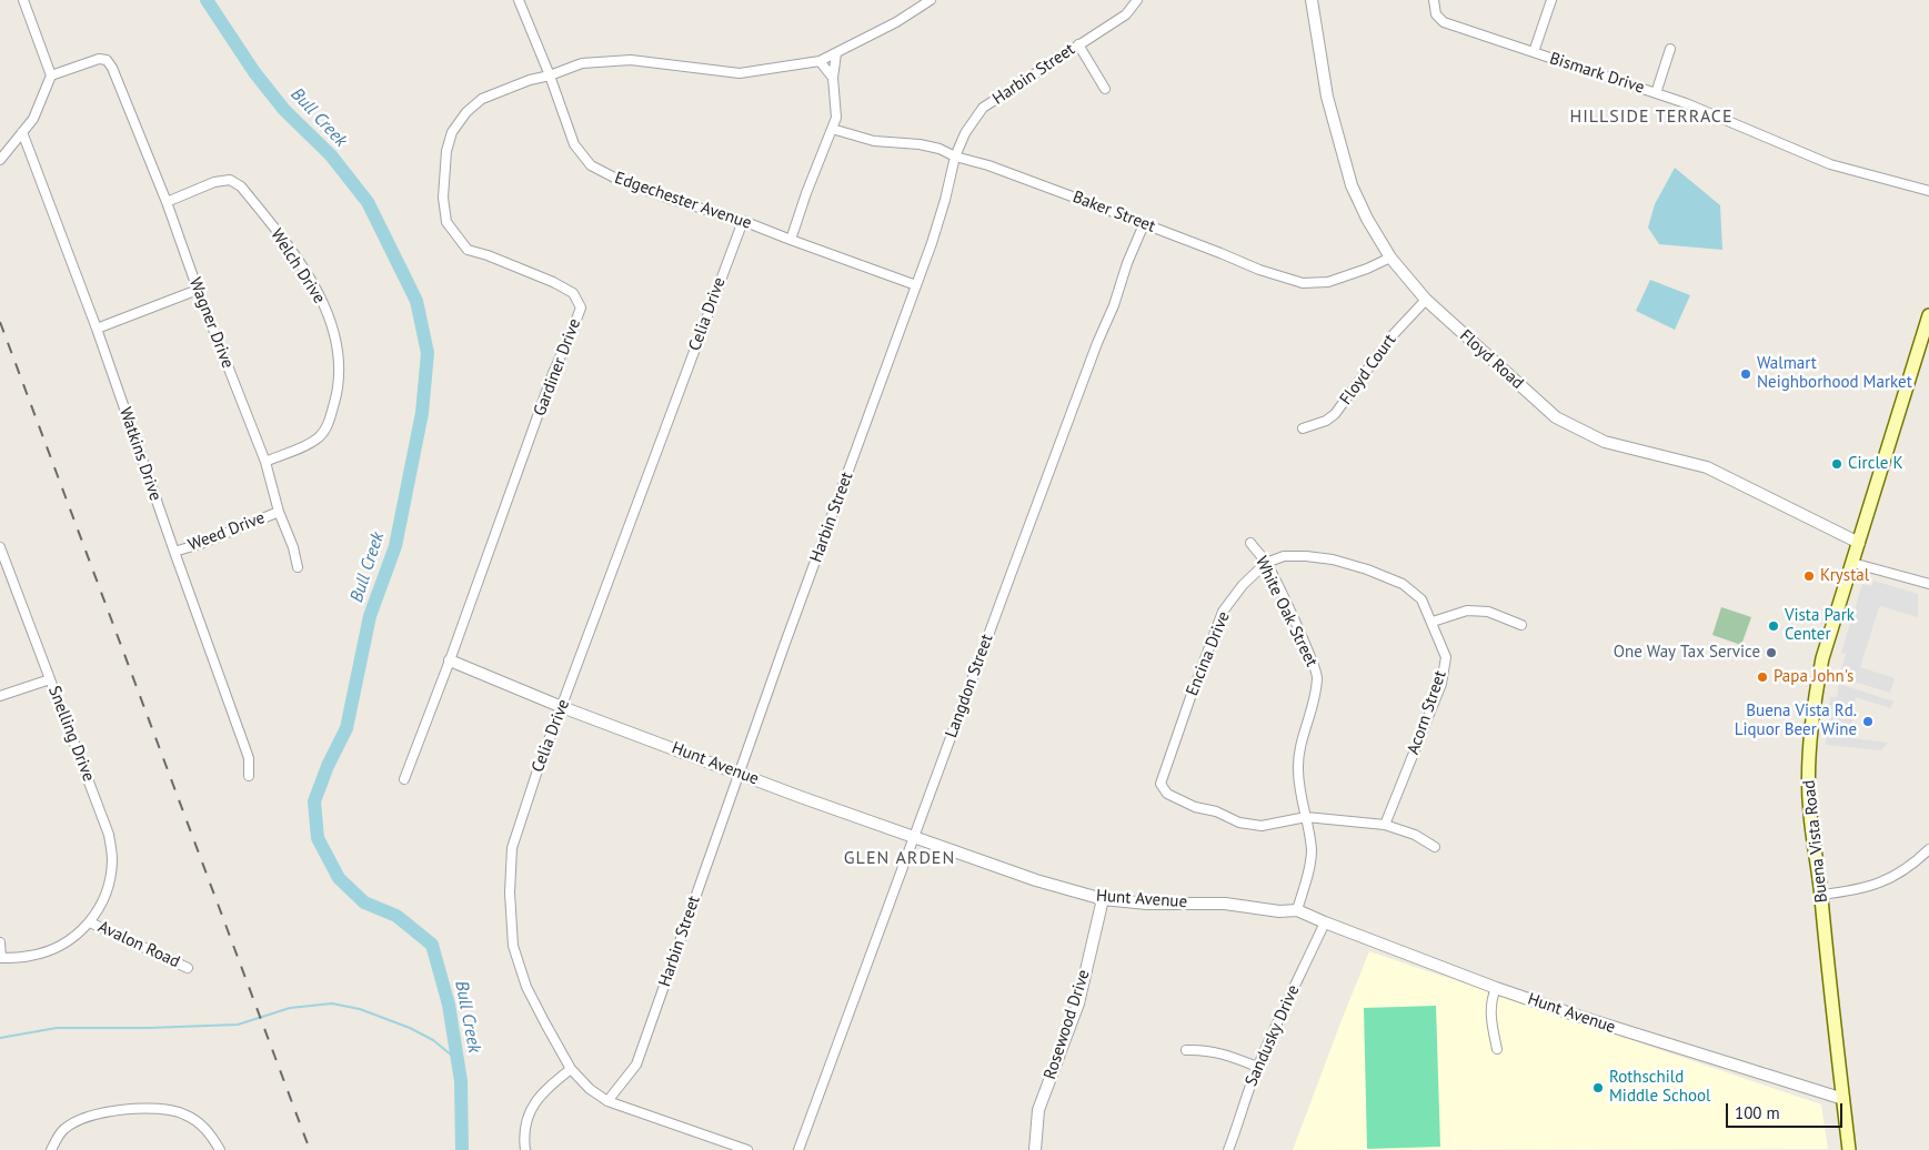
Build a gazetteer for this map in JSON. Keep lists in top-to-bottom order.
{
  "streets": {
    "main road": ["Buena Vista Road"],
    "street": [
      "Bismark Drive",
      "Harbin Street",
      "Edgechester Avenue",
      "Baker Street",
      "Welch Drive",
      "Celia Drive",
      "Wagner Drive",
      "Floyd Road",
      "Gardiner Drive",
      "Floyd Court",
      "Watkins Drive",
      "Weed Drive",
      "White Oak Street",
      "Encina Drive",
      "Langdon Street",
      "Acorn Street",
      "Snelling Drive",
      "Hunt Avenue",
      "Avalon Road",
      "Rosewood Drive",
      "Sandusky Drive"
    ]
  },
  "crossings": [
    ["Harbin Street", "Edgechester Avenue"],
    ["Harbin Street", "Baker Street"],
    ["Harbin Street", "Celia Drive"],
    ["Harbin Street", "Hunt Avenue"],
    ["Edgechester Avenue", "Celia Drive"],
    ["Edgechester Avenue", "Gardiner Drive"],
    ["Baker Street", "Floyd Road"],
    ["Baker Street", "Langdon Street"],
    ["Welch Drive", "Wagner Drive"],
    ["Celia Drive", "Hunt Avenue"],
    ["Wagner Drive", "Weed Drive"],
    ["Floyd Road", "Floyd Court"],
    ["Floyd Road", "Buena Vista Road"],
    ["Gardiner Drive", "Hunt Avenue"],
    ["Watkins Drive", "Weed Drive"],
    ["White Oak Street", "Encina Drive"],
    ["White Oak Street", "Acorn Street"],
    ["White Oak Street", "Hunt Avenue"],
    ["Encina Drive", "Acorn Street"],
    ["Langdon Street", "Hunt Avenue"],
    ["Snelling Drive", "Avalon Road"],
    ["Hunt Avenue", "Buena Vista Road"],
    ["Hunt Avenue", "Rosewood Drive"],
    ["Hunt Avenue", "Sandusky Drive"]
  ],
  "districts": ["HILLSIDE TERRACE", "GLEN ARDEN"],
  "water": ["Bull Creek"],
  "places": [
    "Walmart Neighborhood Market",
    "Circle K",
    "Krystal",
    "Vista Park Center",
    "One Way Tax Service",
    "Papa John's",
    "Buena Vista Rd. Liquor Beer Wine",
    "Rothschild Middle School"
  ],
  "scale_bar": "100 m"
}
